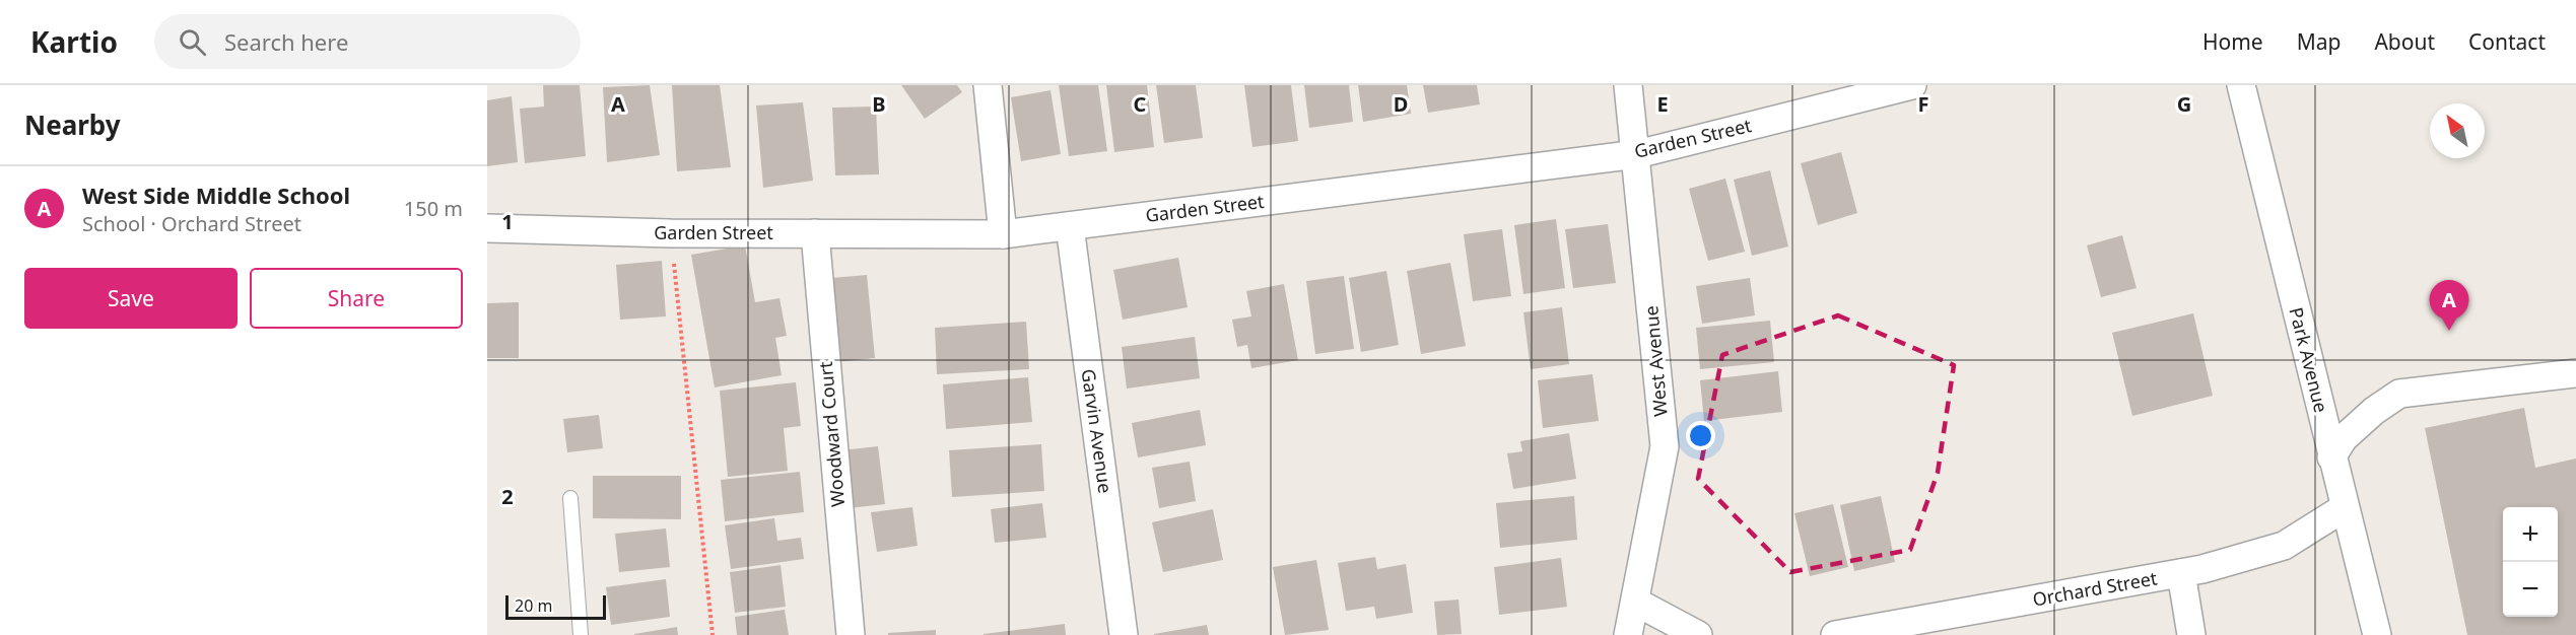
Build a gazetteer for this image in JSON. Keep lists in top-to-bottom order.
{
  "streets": {
    "street": [
      "Garden Street",
      "Park Avenue",
      "West Avenue",
      "Garvin Avenue",
      "Woodward Court",
      "Orchard Street"
    ]
  },
  "crossings": [
    ["Garden Street", "West Avenue"],
    ["Garden Street", "Garvin Avenue"],
    ["Garden Street", "Woodward Court"],
    ["Park Avenue", "Orchard Street"]
  ],
  "scale_bar": "20 m",
  "north": "top left",
  "page": {
    "header": "Kartio",
    "search": "Search here",
    "nav": [
      "Home",
      "Map",
      "About",
      "Contact"
    ],
    "heading": "Nearby",
    "list": [
      {
        "mark": "A",
        "name": "West Side Middle School",
        "note": "School · Orchard Street",
        "value": "150 m"
      }
    ],
    "buttons": ["Save", "Share"],
    "pins": "A",
    "map_buttons": ["+", "−"],
    "scale": "20 m"
  },
  "grid": {
    "columns": [
      "A",
      "B",
      "C",
      "D",
      "E",
      "F",
      "G"
    ],
    "rows": ["1", "2"]
  }
}
